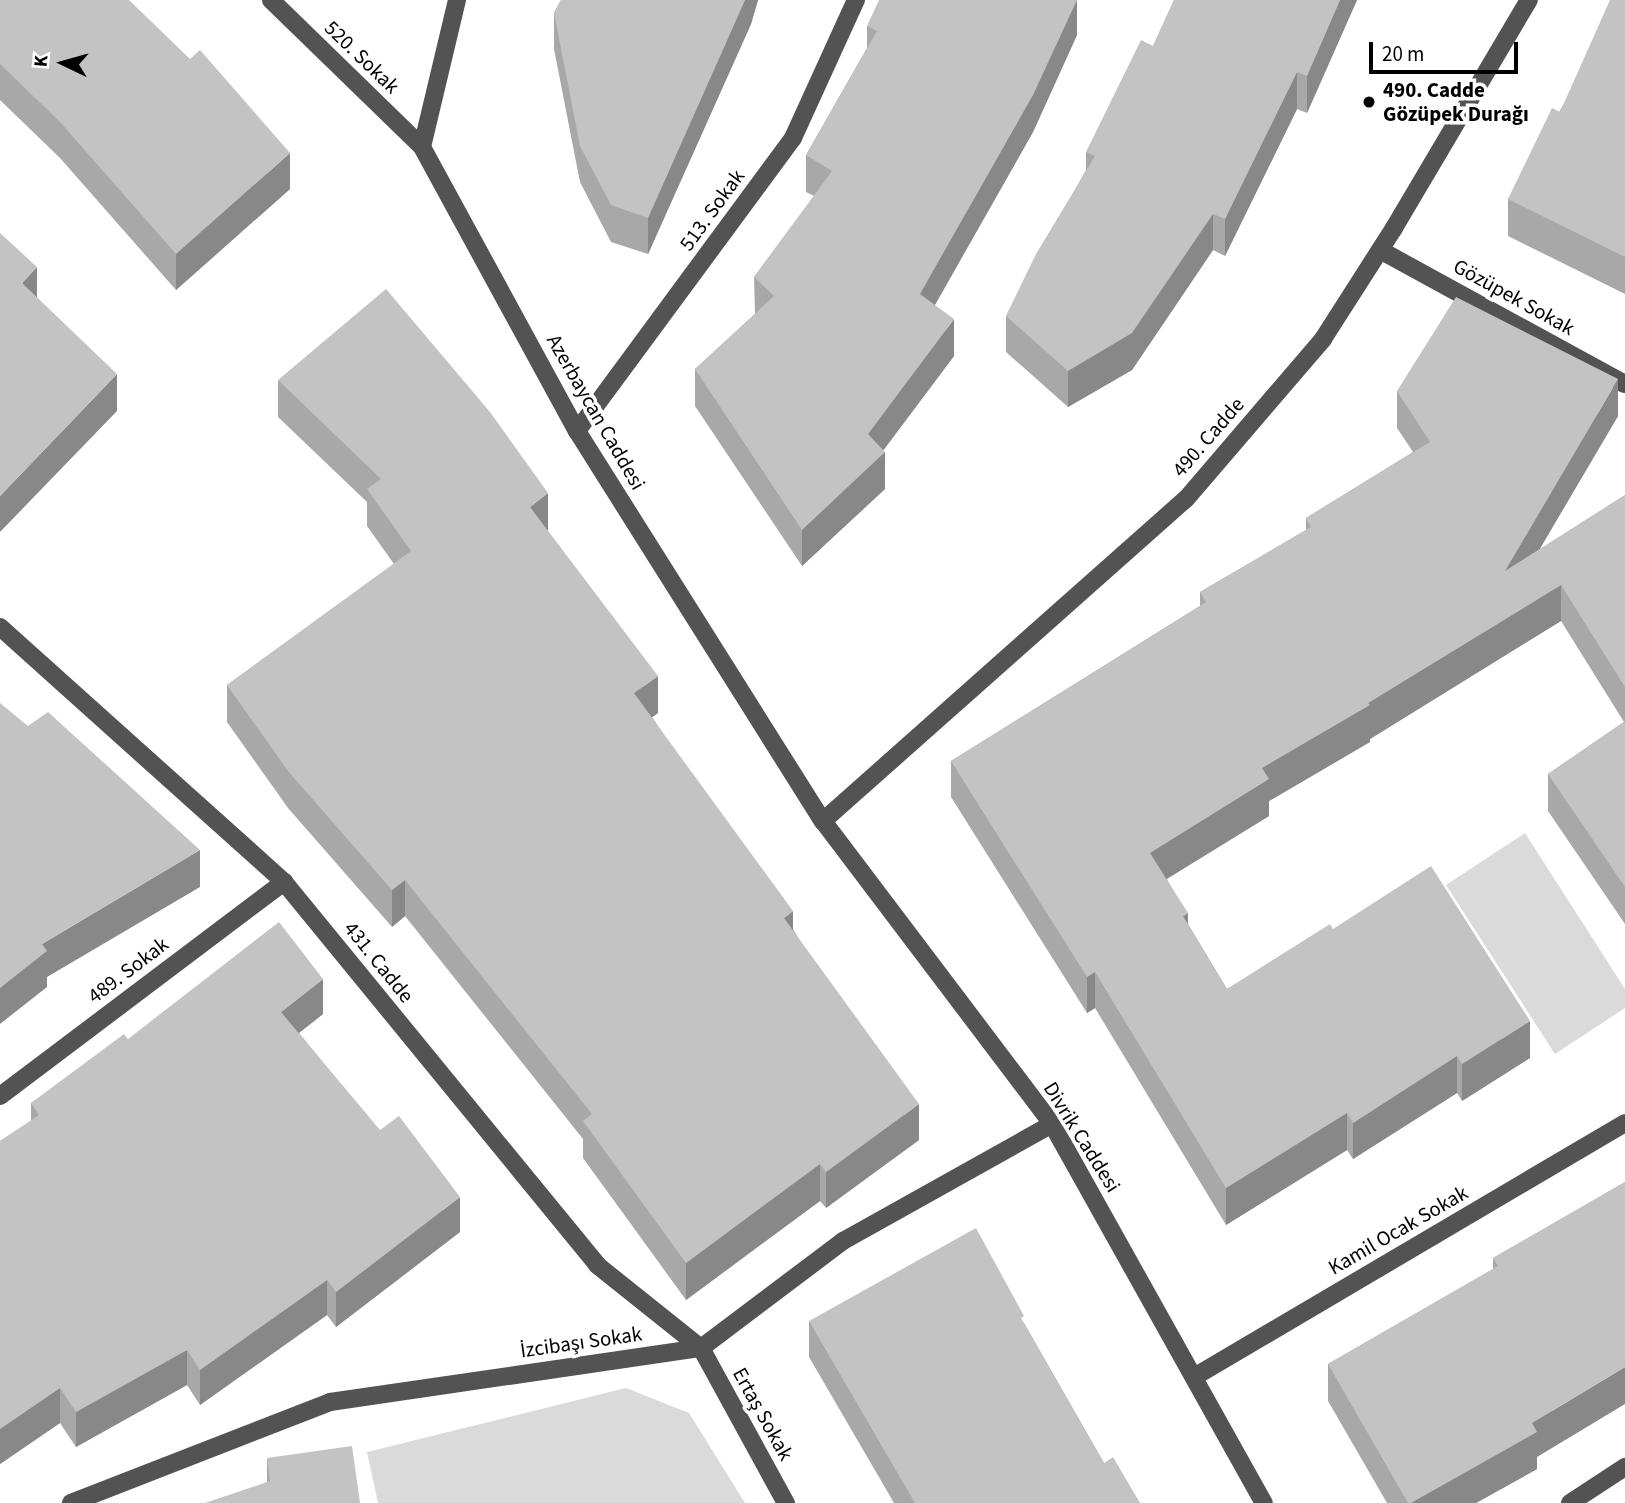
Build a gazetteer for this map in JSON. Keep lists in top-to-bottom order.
{
  "streets": {
    "street": [
      "520. Sokak",
      "513. Sokak",
      "Gözüpek Sokak",
      "Azerbaycan Caddesi",
      "490. Cadde",
      "431. Cadde",
      "489. Sokak",
      "Divrik Caddesi",
      "Kamil Ocak Sokak",
      "İzcibaşı Sokak",
      "Ertaş Sokak"
    ]
  },
  "crossings": [
    ["520. Sokak", "Azerbaycan Caddesi"],
    ["513. Sokak", "Azerbaycan Caddesi"],
    ["Gözüpek Sokak", "490. Cadde"],
    ["Azerbaycan Caddesi", "490. Cadde"],
    ["Azerbaycan Caddesi", "Divrik Caddesi"],
    ["490. Cadde", "Divrik Caddesi"],
    ["431. Cadde", "489. Sokak"],
    ["431. Cadde", "İzcibaşı Sokak"],
    ["431. Cadde", "Ertaş Sokak"],
    ["Divrik Caddesi", "Kamil Ocak Sokak"],
    ["Divrik Caddesi", "İzcibaşı Sokak"],
    ["İzcibaşı Sokak", "Ertaş Sokak"]
  ],
  "places": ["490. Cadde Gözüpek Durağı"],
  "scale_bar": "20 m",
  "north": "left"
}
